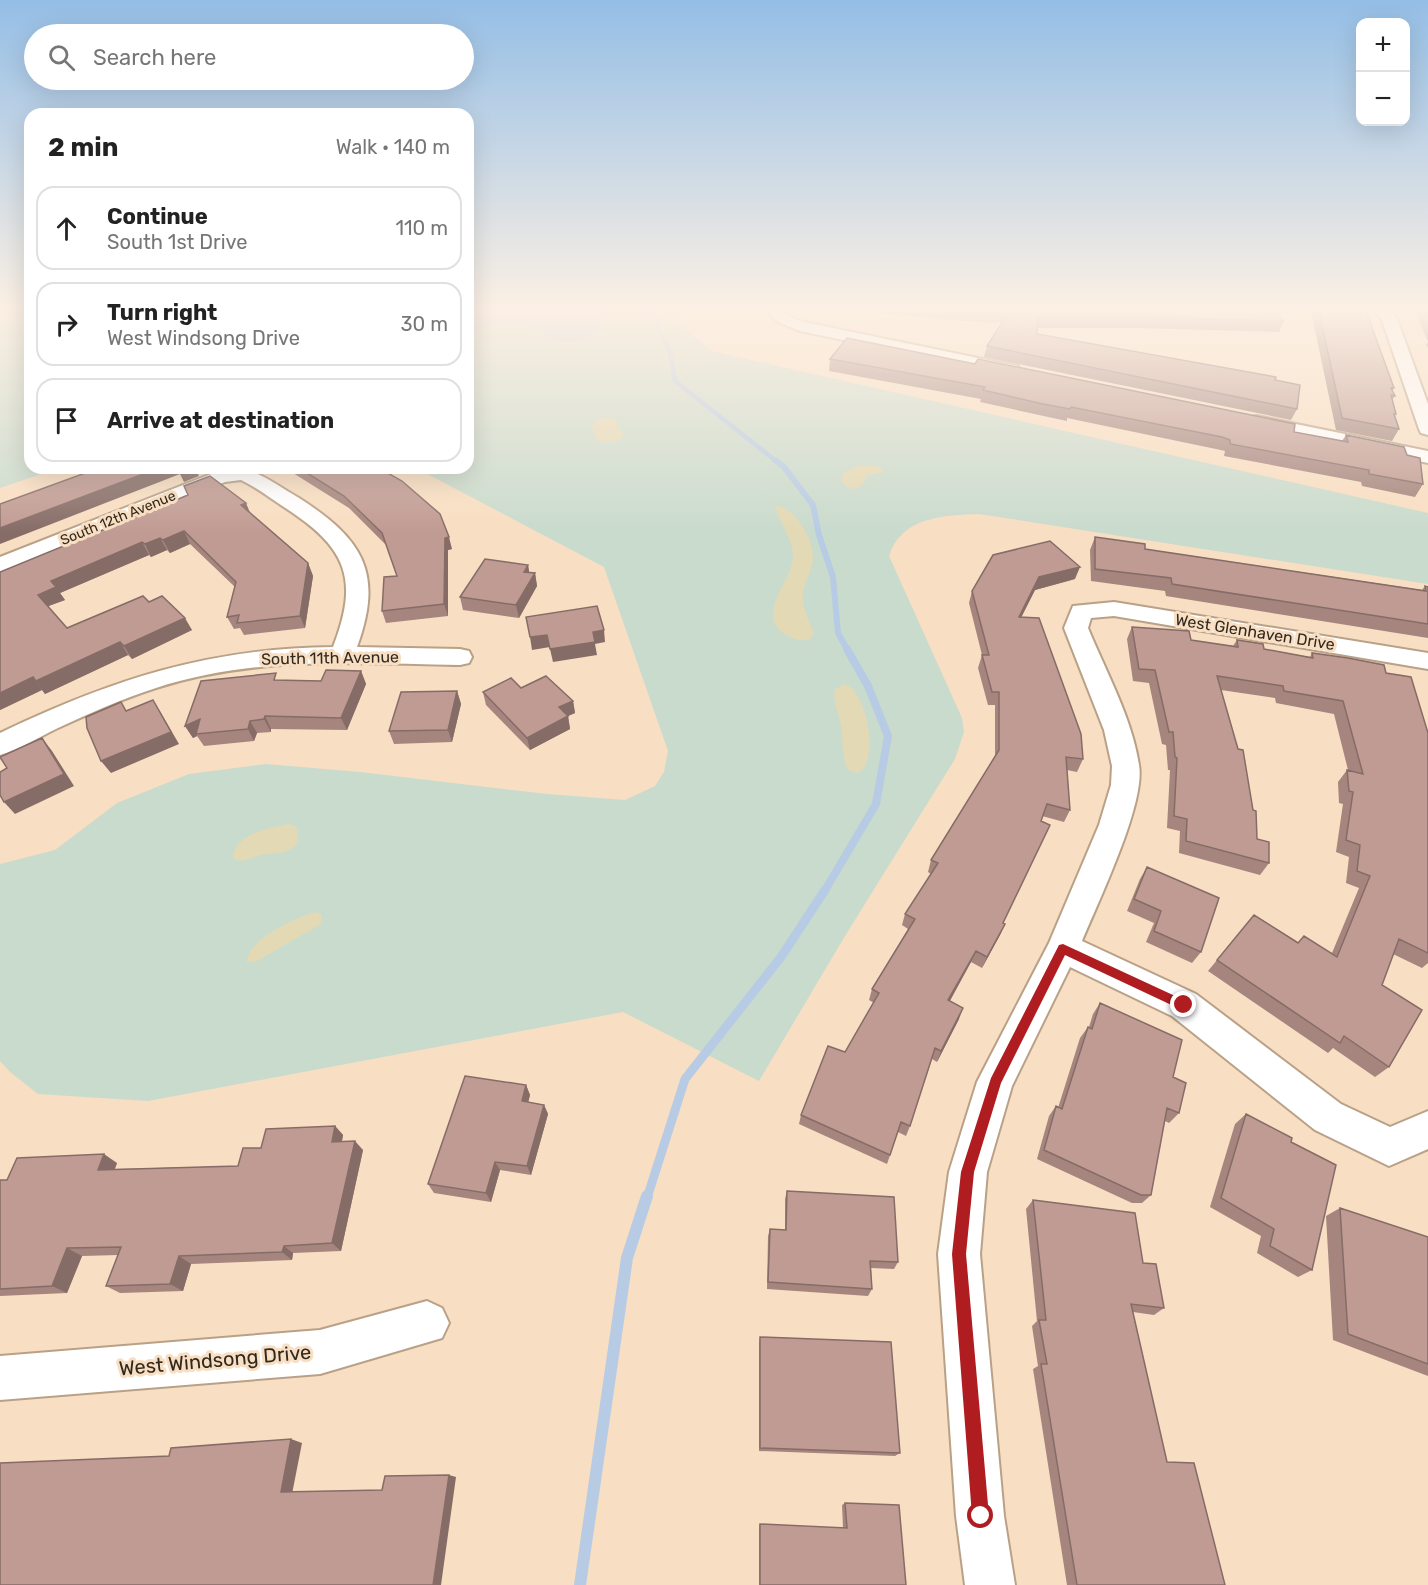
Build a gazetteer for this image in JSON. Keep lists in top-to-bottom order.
{
  "streets": {
    "street": [
      "South 12th Avenue",
      "West Glenhaven Drive",
      "South 11th Avenue",
      "West Windsong Drive"
    ]
  },
  "crossings": [
    ["South 12th Avenue", "South 11th Avenue"]
  ],
  "page": {
    "map_buttons": ["+", "−"],
    "search": "Search here",
    "heading": ["2 min", "Walk · 140 m"],
    "list": [
      ["Continue", "South 1st Drive", "110 m"],
      ["Turn right", "West Windsong Drive", "30 m"],
      "Arrive at destination"
    ]
  }
}
